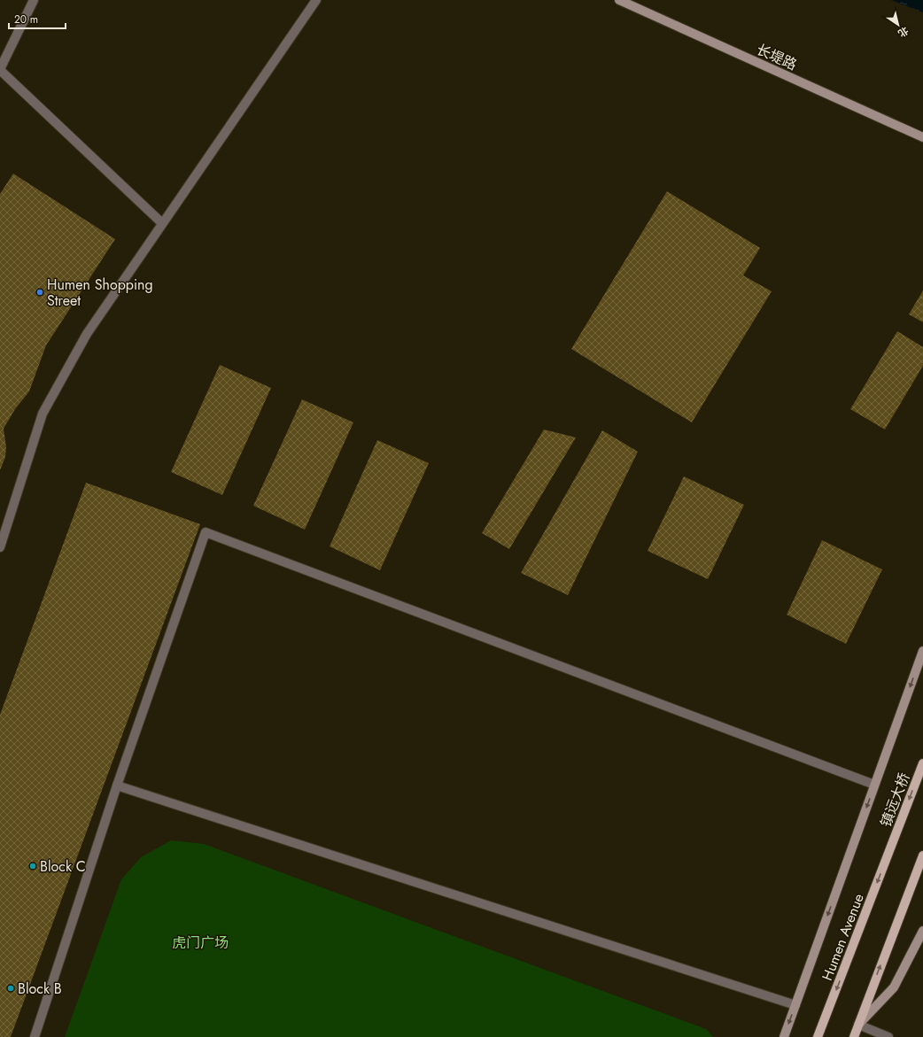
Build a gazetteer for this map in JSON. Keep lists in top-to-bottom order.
{
  "streets": {
    "main road": ["长堤路", "镇远大桥", "Humen Avenue"]
  },
  "crossings": [
    ["镇远大桥", "Humen Avenue"]
  ],
  "parks": ["虎门广场"],
  "places": ["Humen Shopping Street", "Block C", "Block B"],
  "scale_bar": "20 m",
  "north": "bottom right"
}
